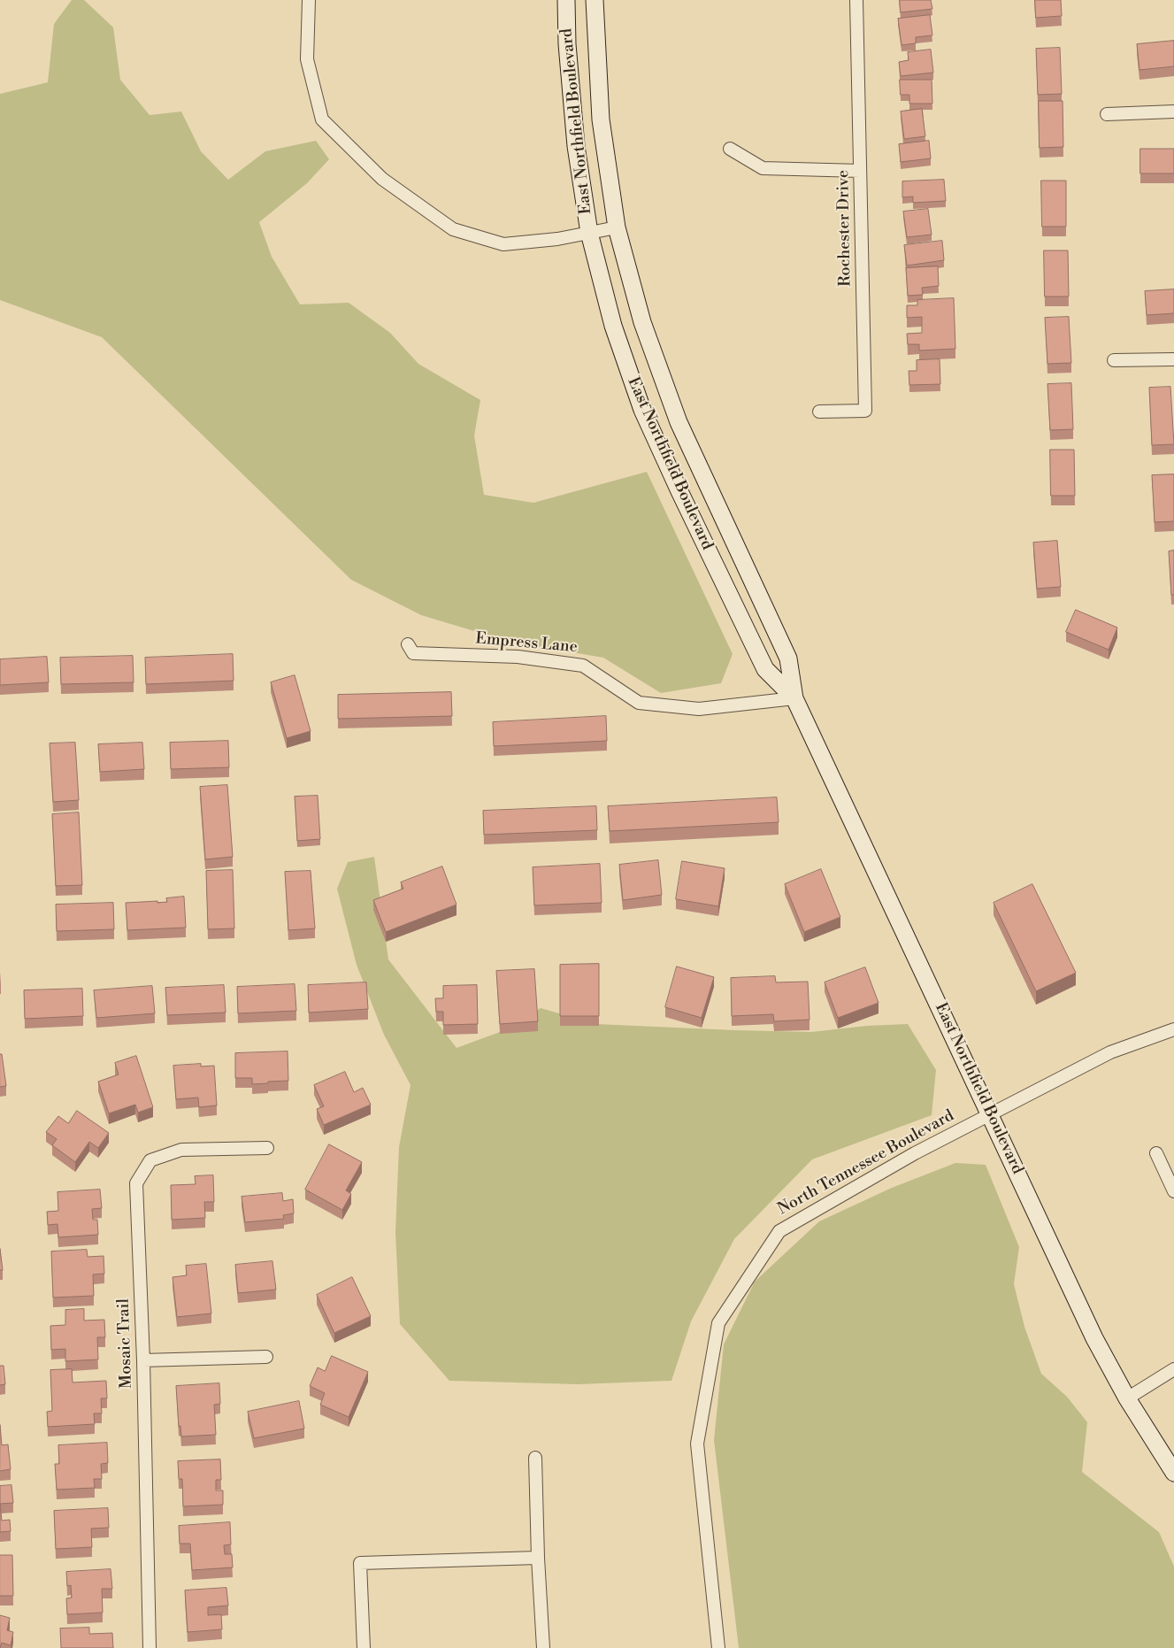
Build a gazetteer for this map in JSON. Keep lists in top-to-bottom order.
{
  "streets": {
    "main road": ["East Northfield Boulevard"],
    "street": [
      "Rochester Drive",
      "Empress Lane",
      "North Tennessee Boulevard",
      "Mosaic Trail"
    ]
  },
  "crossings": [
    ["East Northfield Boulevard", "Empress Lane"],
    ["East Northfield Boulevard", "North Tennessee Boulevard"]
  ]
}
